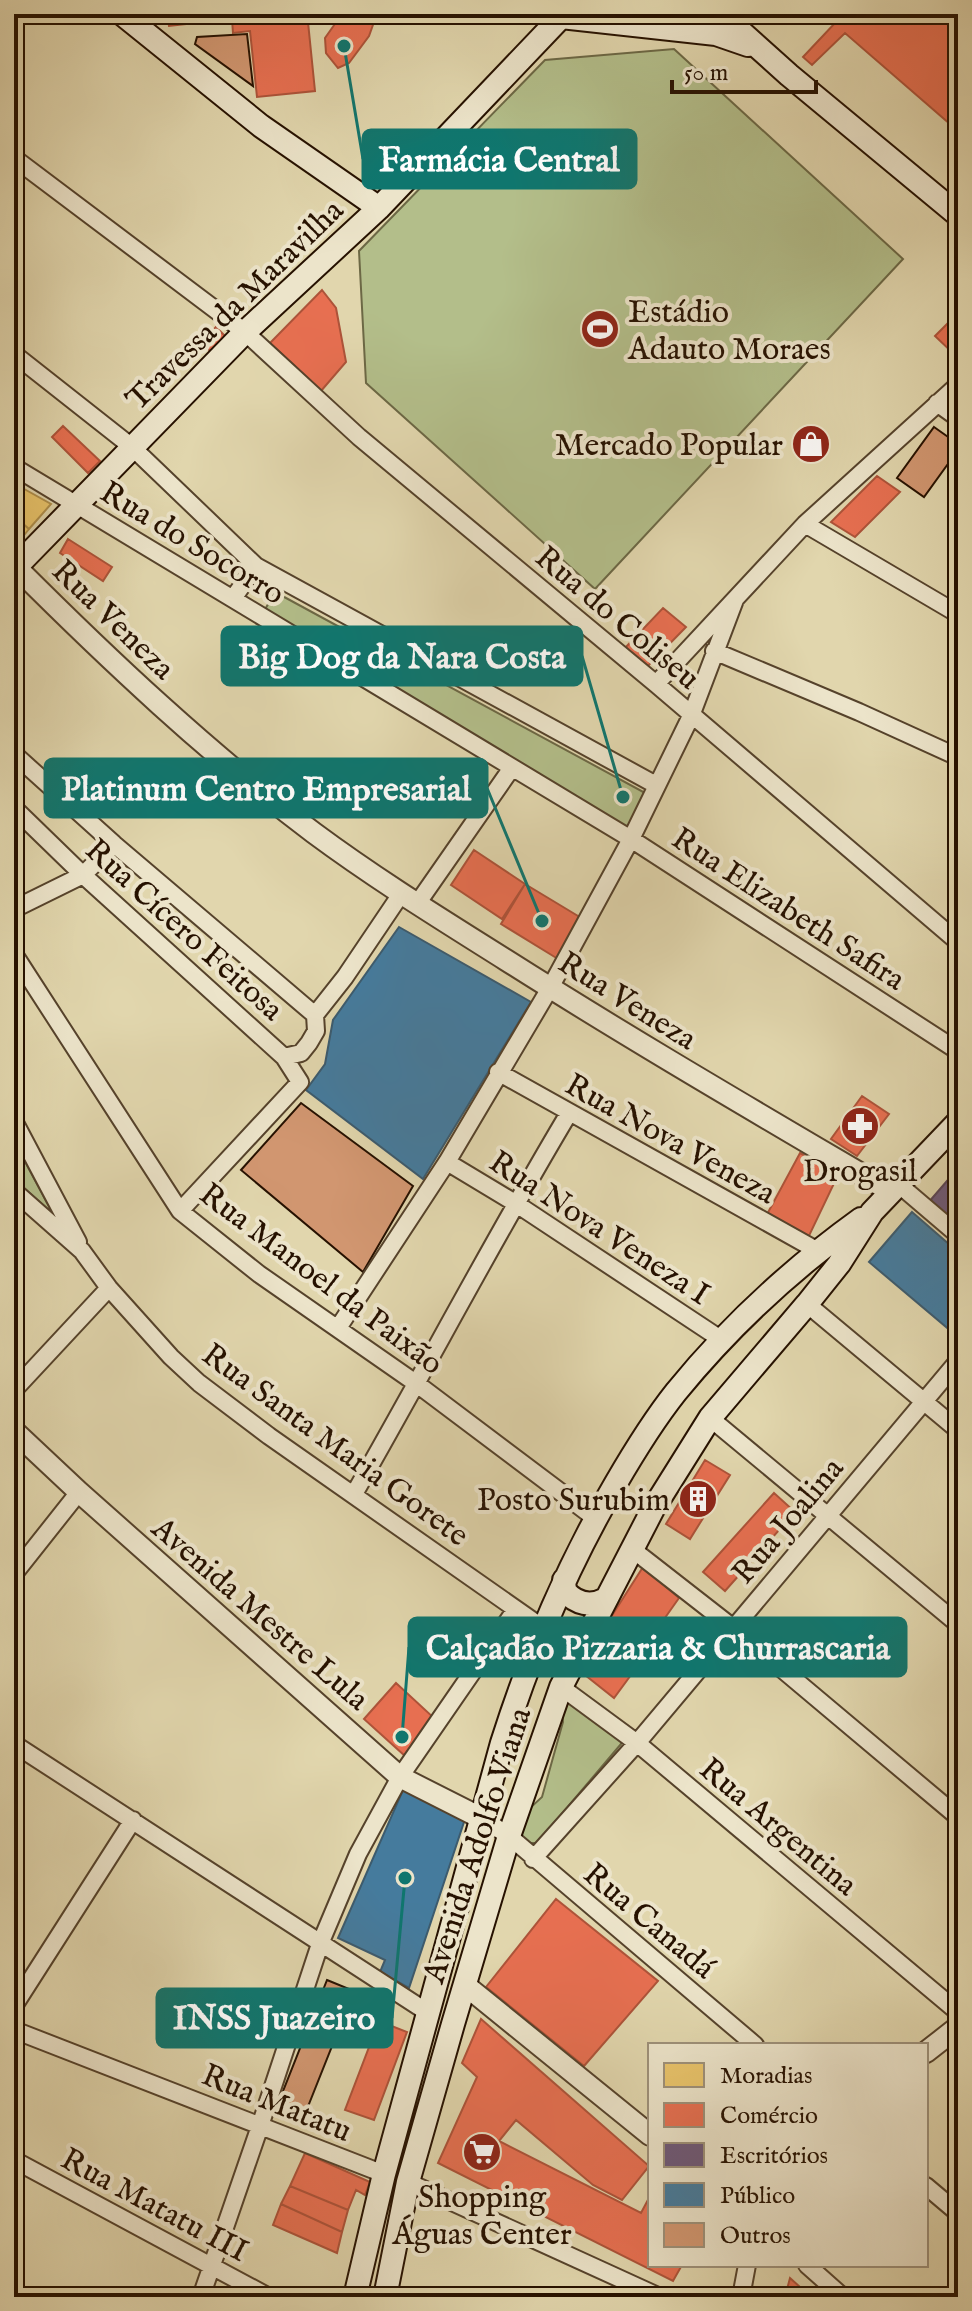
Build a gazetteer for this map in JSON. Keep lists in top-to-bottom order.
{
  "streets": {
    "main road": ["Travessa da Maravilha", "Avenida Adolfo Viana"],
    "street": [
      "Rua do Socorro",
      "Rua do Coliseu",
      "Rua Veneza",
      "Rua Elizabeth Safira",
      "Rua Cícero Feitosa",
      "Rua Nova Veneza",
      "Rua Nova Veneza I",
      "Rua Manoel da Paixão",
      "Rua Santa Maria Gorete",
      "Rua Joalina",
      "Avenida Mestre Lula",
      "Rua Argentina",
      "Rua Canadá",
      "Rua Matatu",
      "Rua Matatu III"
    ]
  },
  "crossings": [
    ["Travessa da Maravilha", "Rua do Socorro"],
    ["Travessa da Maravilha", "Rua do Coliseu"],
    ["Travessa da Maravilha", "Rua Veneza"],
    ["Rua do Socorro", "Rua Elizabeth Safira"],
    ["Rua Veneza", "Avenida Adolfo Viana"],
    ["Rua Nova Veneza", "Avenida Adolfo Viana"],
    ["Rua Nova Veneza I", "Avenida Adolfo Viana"],
    ["Rua Manoel da Paixão", "Avenida Adolfo Viana"],
    ["Rua Santa Maria Gorete", "Avenida Adolfo Viana"],
    ["Rua Joalina", "Rua Argentina"],
    ["Rua Joalina", "Rua Canadá"],
    ["Avenida Mestre Lula", "Avenida Adolfo Viana"],
    ["Avenida Mestre Lula", "Rua Canadá"],
    ["Rua Argentina", "Avenida Adolfo Viana"],
    ["Avenida Adolfo Viana", "Rua Canadá"],
    ["Avenida Adolfo Viana", "Rua Matatu"]
  ],
  "places": {
    "other": [
      "Farmácia Central",
      "Big Dog da Nara Costa",
      "Platinum Centro Empresarial",
      "Calçadão Pizzaria & Churrascaria",
      "INSS Juazeiro"
    ],
    "sports": ["Estádio Adauto Moraes"],
    "shop": ["Mercado Popular"],
    "pharmacy": ["Drogasil"],
    "building": ["Posto Surubim"],
    "supermarket": ["Shopping Águas Center"]
  },
  "legend": [
    "Moradias",
    "Comércio",
    "Escritórios",
    "Público",
    "Outros"
  ],
  "scale_bar": "50 m"
}
